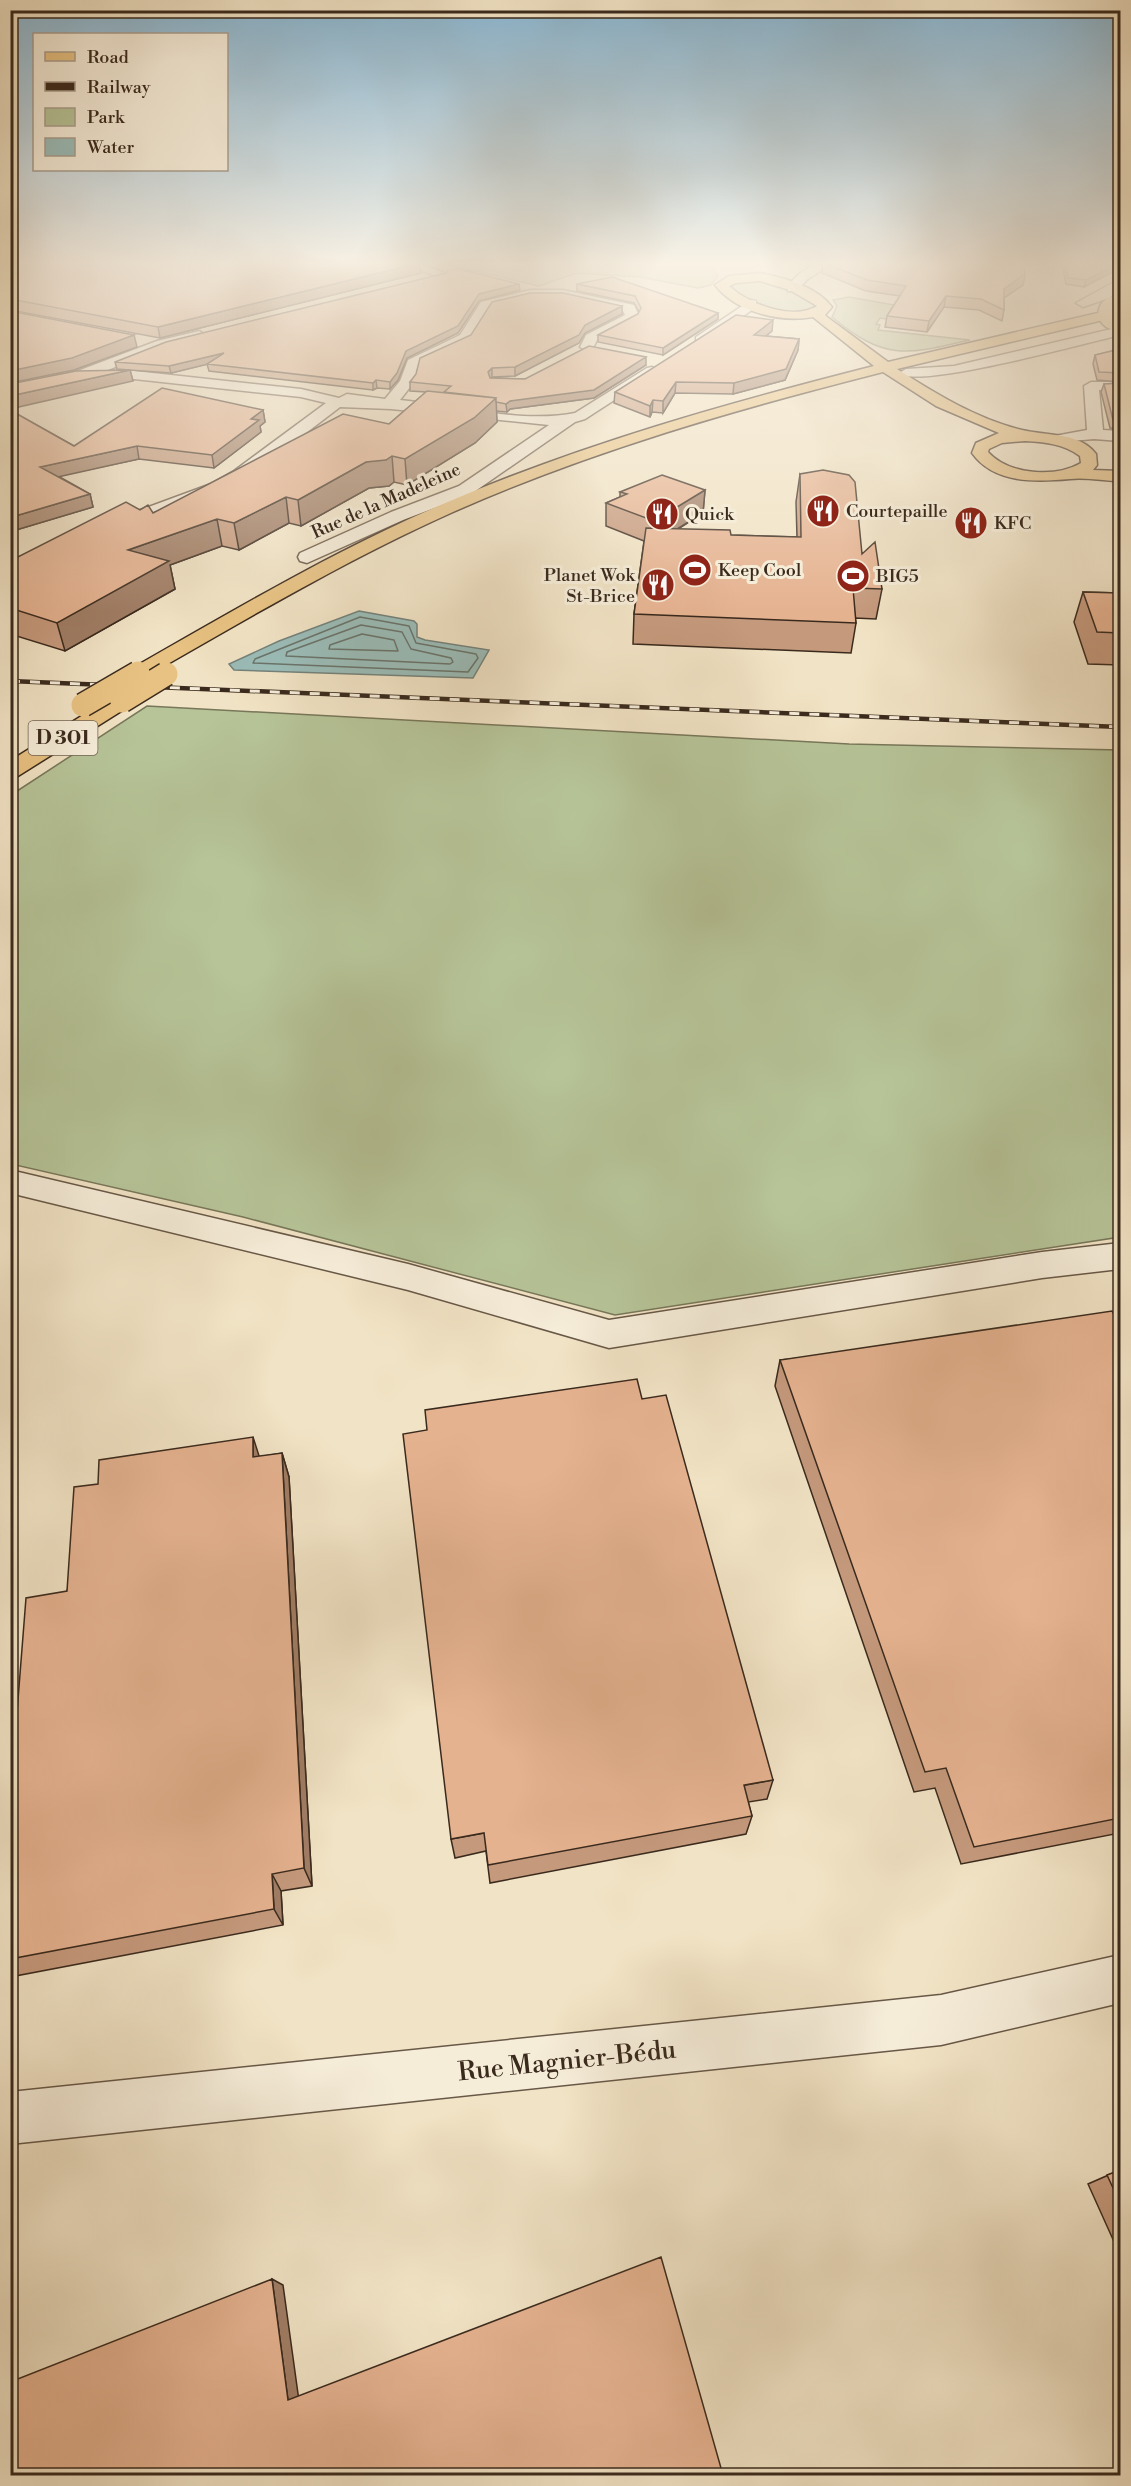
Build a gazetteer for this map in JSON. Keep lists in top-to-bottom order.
{
  "streets": {
    "main road": ["D 301"],
    "street": ["Rue de la Madeleine", "Rue Magnier-Bédu"]
  },
  "places": {
    "restaurant": [
      "Courtepaille",
      "Quick",
      "KFC",
      "Planet Wok St-Brice"
    ],
    "sports": ["Keep Cool", "BIG5"]
  },
  "legend": [
    "Road",
    "Railway",
    "Park",
    "Water"
  ]
}
